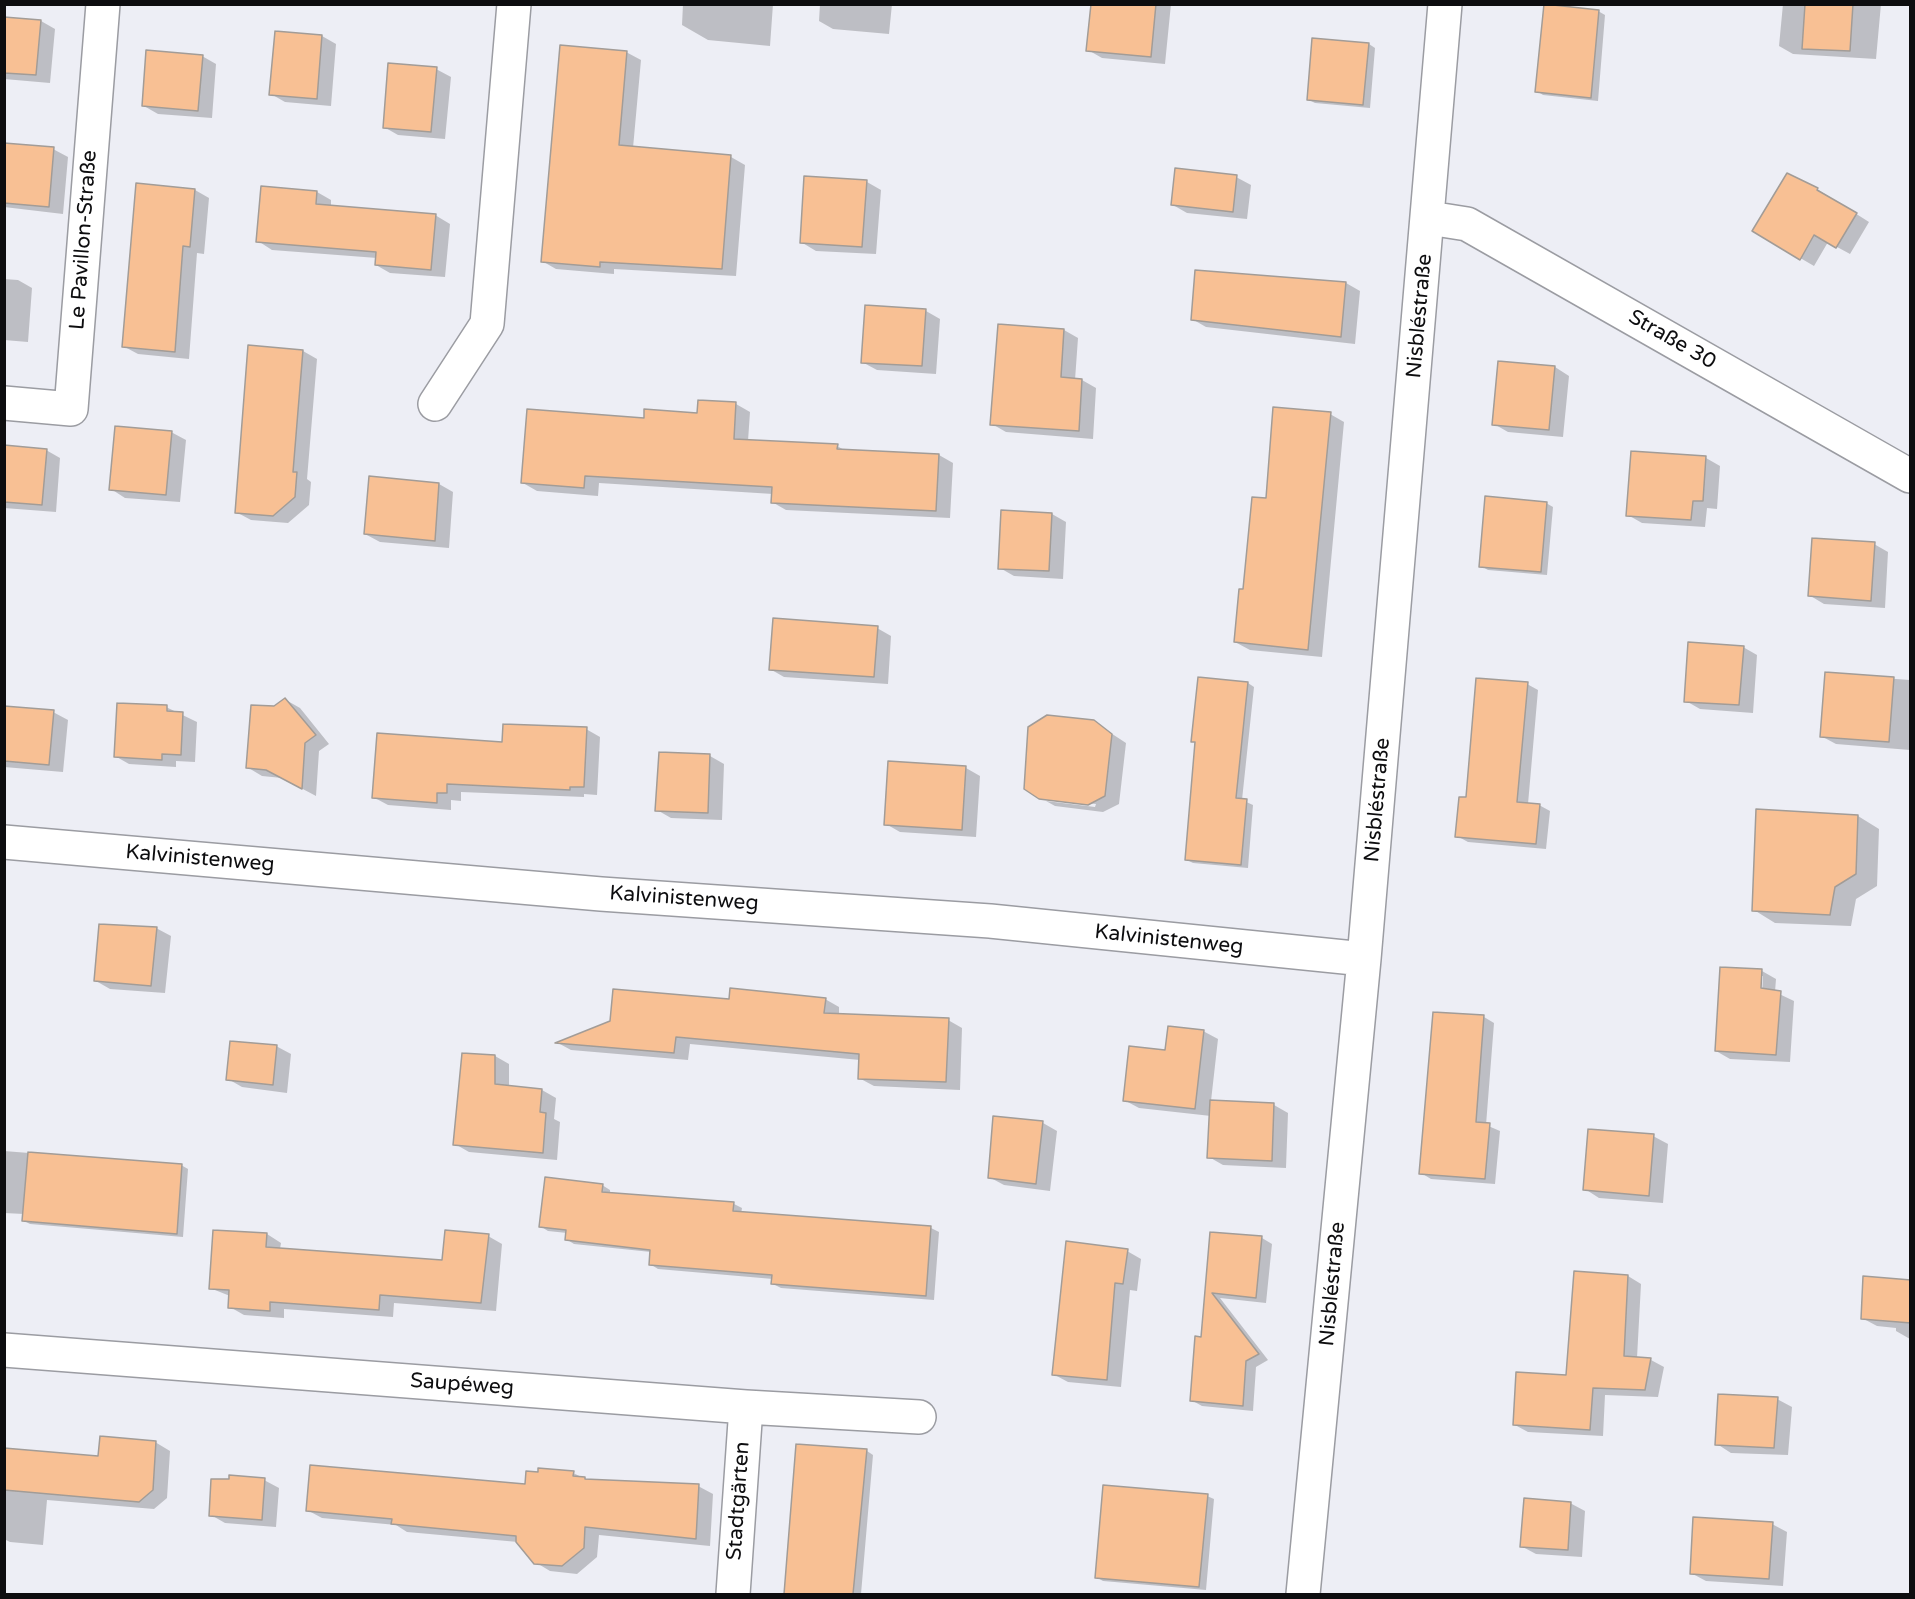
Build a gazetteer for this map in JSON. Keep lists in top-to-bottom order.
{
  "streets": {
    "street": [
      "Le Pavillon-Straße",
      "Nisbléstraße",
      "Straße 30",
      "Kalvinistenweg",
      "Saupéweg",
      "Stadtgärten"
    ]
  },
  "crossings": [
    ["Nisbléstraße", "Straße 30"],
    ["Nisbléstraße", "Kalvinistenweg"],
    ["Saupéweg", "Stadtgärten"]
  ]
}
